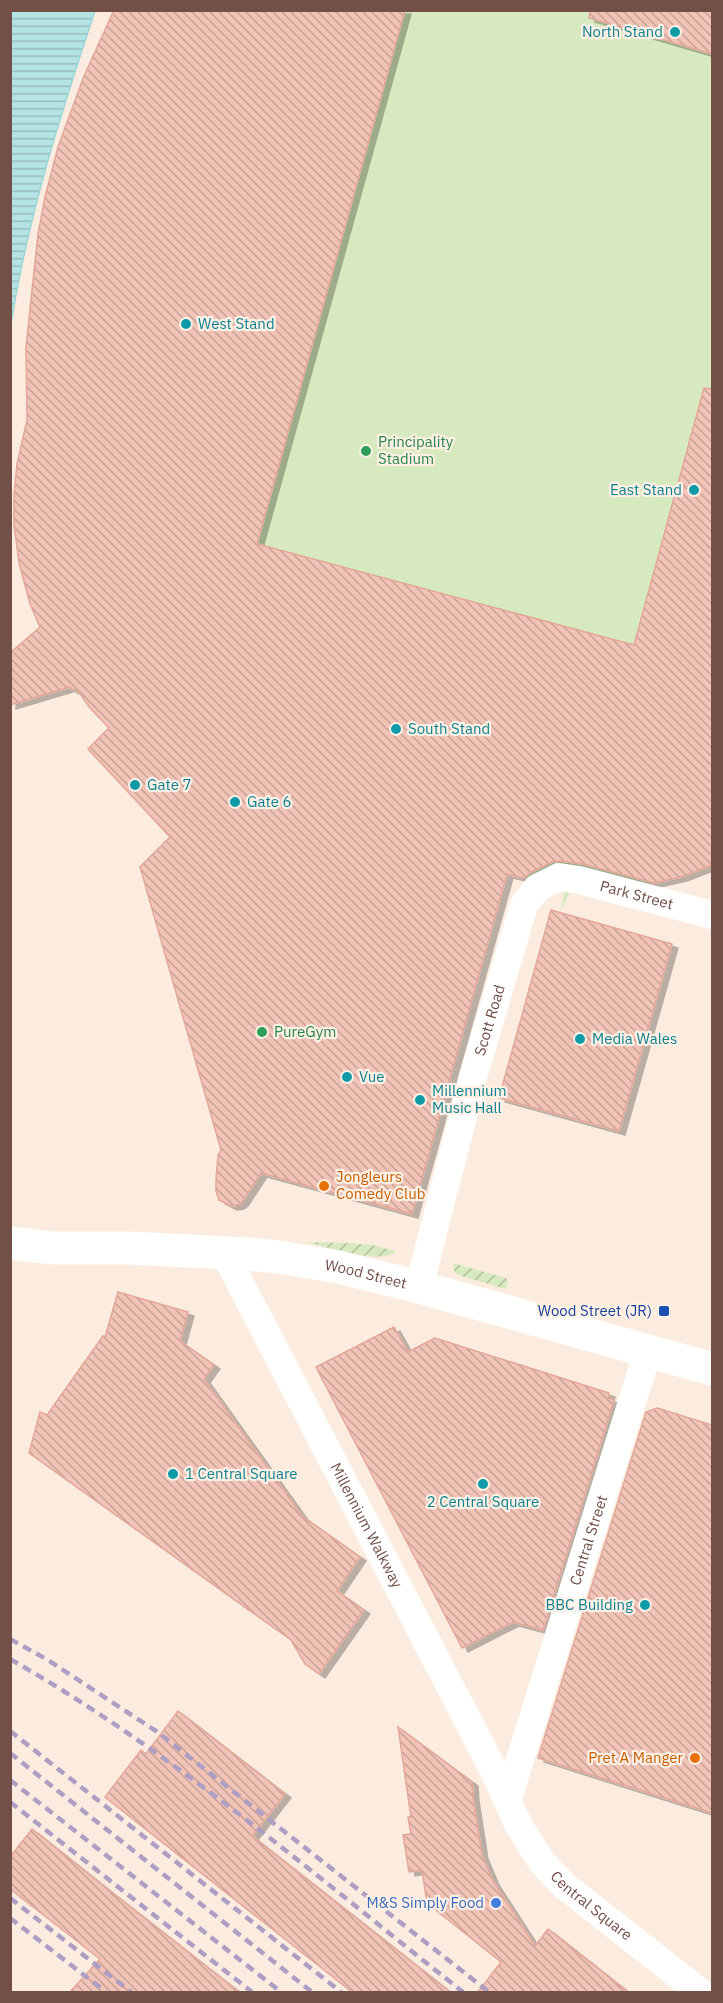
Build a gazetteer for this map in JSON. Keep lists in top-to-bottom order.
{
  "streets": {
    "street": [
      "Park Street",
      "Scott Road",
      "Wood Street",
      "Millennium Walkway",
      "Central Street",
      "Central Square"
    ]
  },
  "crossings": [
    ["Park Street", "Scott Road"],
    ["Scott Road", "Wood Street"],
    ["Wood Street", "Millennium Walkway"],
    ["Wood Street", "Central Street"],
    ["Millennium Walkway", "Central Street"],
    ["Millennium Walkway", "Central Square"],
    ["Central Street", "Central Square"]
  ],
  "places": {
    "other": [
      "North Stand",
      "West Stand",
      "Principality Stadium",
      "East Stand",
      "South Stand",
      "Gate 7",
      "Gate 6",
      "PureGym",
      "Media Wales",
      "Vue",
      "Millennium Music Hall",
      "Jongleurs Comedy Club",
      "1 Central Square",
      "2 Central Square",
      "BBC Building",
      "Pret A Manger",
      "M&S Simply Food"
    ],
    "transit": ["Wood Street (JR)"]
  }
}
